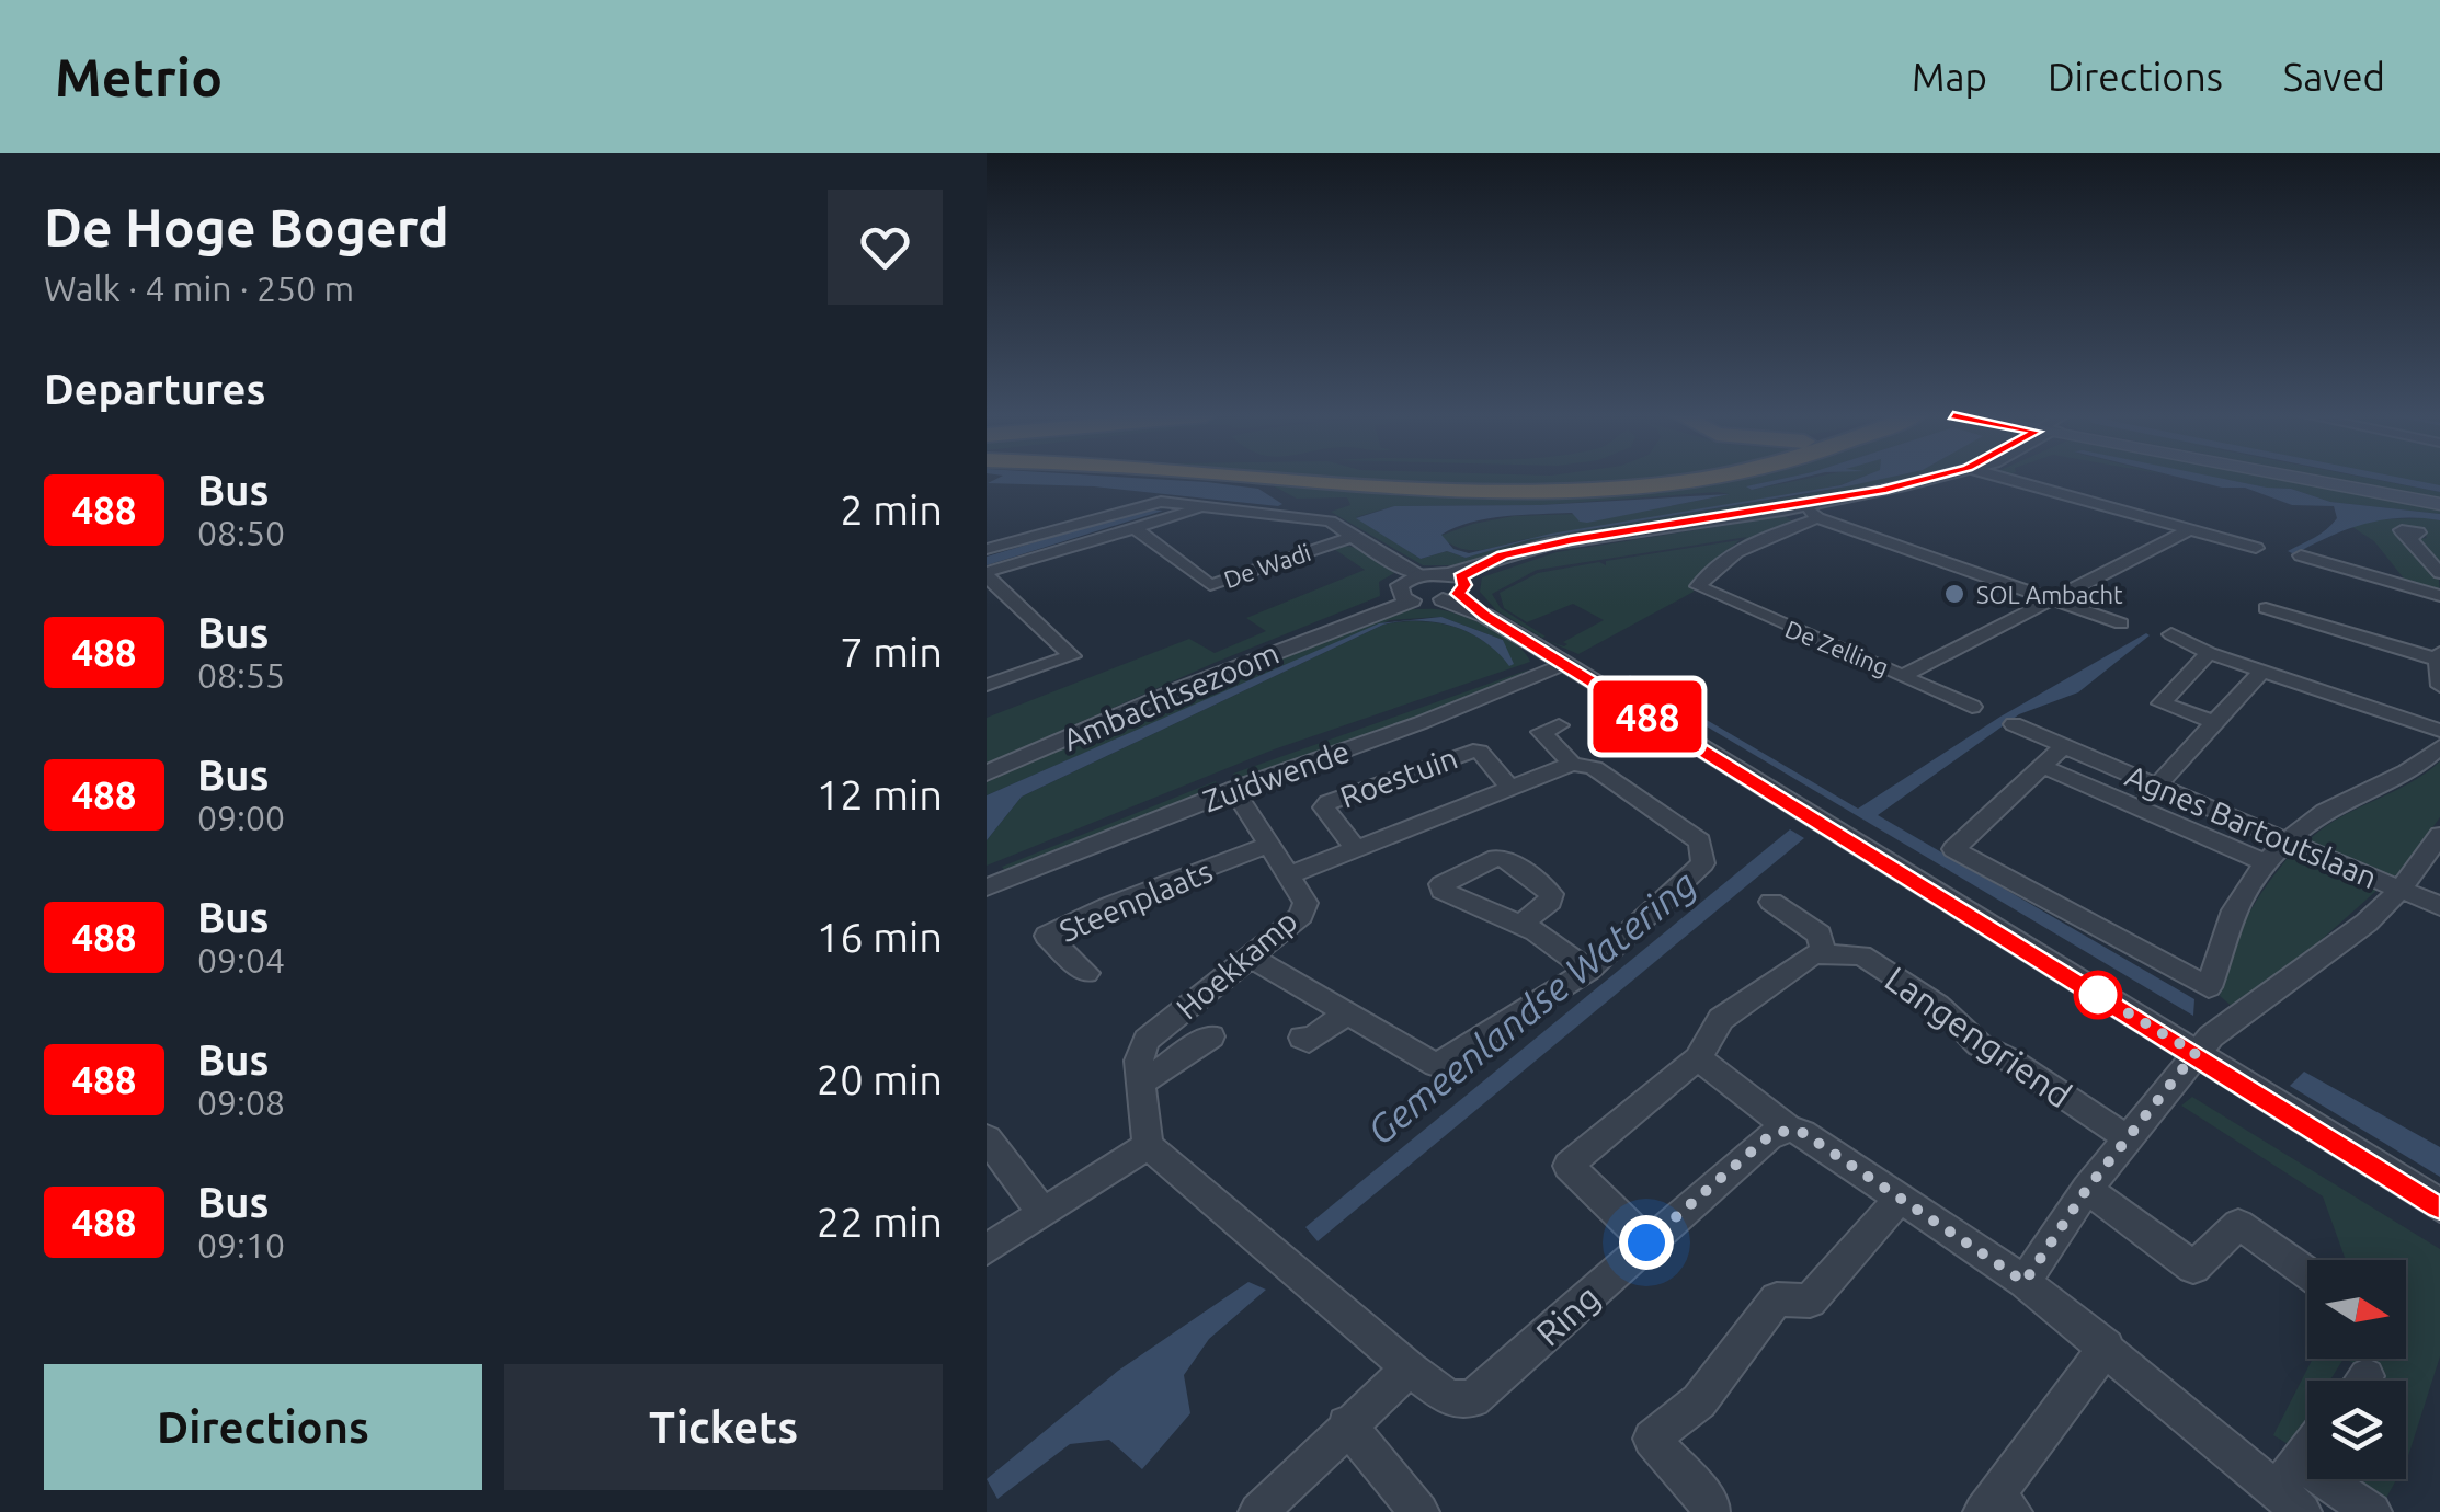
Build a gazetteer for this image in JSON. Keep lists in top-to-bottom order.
{
  "streets": {
    "street": [
      "De Wadi",
      "De Zelling",
      "Ambachtsezoom",
      "Zuidwende",
      "Roestuin",
      "Agnes Bartoutslaan",
      "Steenplaats",
      "Hoekkamp",
      "Langengriend",
      "Ring"
    ]
  },
  "crossings": [
    ["Zuidwende", "Hoekkamp"],
    ["Roestuin", "Hoekkamp"],
    ["Steenplaats", "Hoekkamp"],
    ["Hoekkamp", "Ring"]
  ],
  "water": ["Gemeenlandse Watering"],
  "places": ["SOL Ambacht"],
  "lines": ["bus line 488"],
  "north": "right",
  "page": {
    "header": "Metrio",
    "nav": ["Map", "Directions", "Saved"],
    "heading": [
      ["De Hoge Bogerd", "Walk · 4 min · 250 m"],
      "Departures"
    ],
    "on_map": "488",
    "list": [
      {
        "mark": "488",
        "name": "Bus",
        "note": "08:50",
        "value": "2 min"
      },
      {
        "mark": "488",
        "name": "Bus",
        "note": "08:55",
        "value": "7 min"
      },
      {
        "mark": "488",
        "name": "Bus",
        "note": "09:00",
        "value": "12 min"
      },
      {
        "mark": "488",
        "name": "Bus",
        "note": "09:04",
        "value": "16 min"
      },
      {
        "mark": "488",
        "name": "Bus",
        "note": "09:08",
        "value": "20 min"
      },
      {
        "mark": "488",
        "name": "Bus",
        "note": "09:10",
        "value": "22 min"
      }
    ],
    "buttons": ["Directions", "Tickets"]
  }
}
